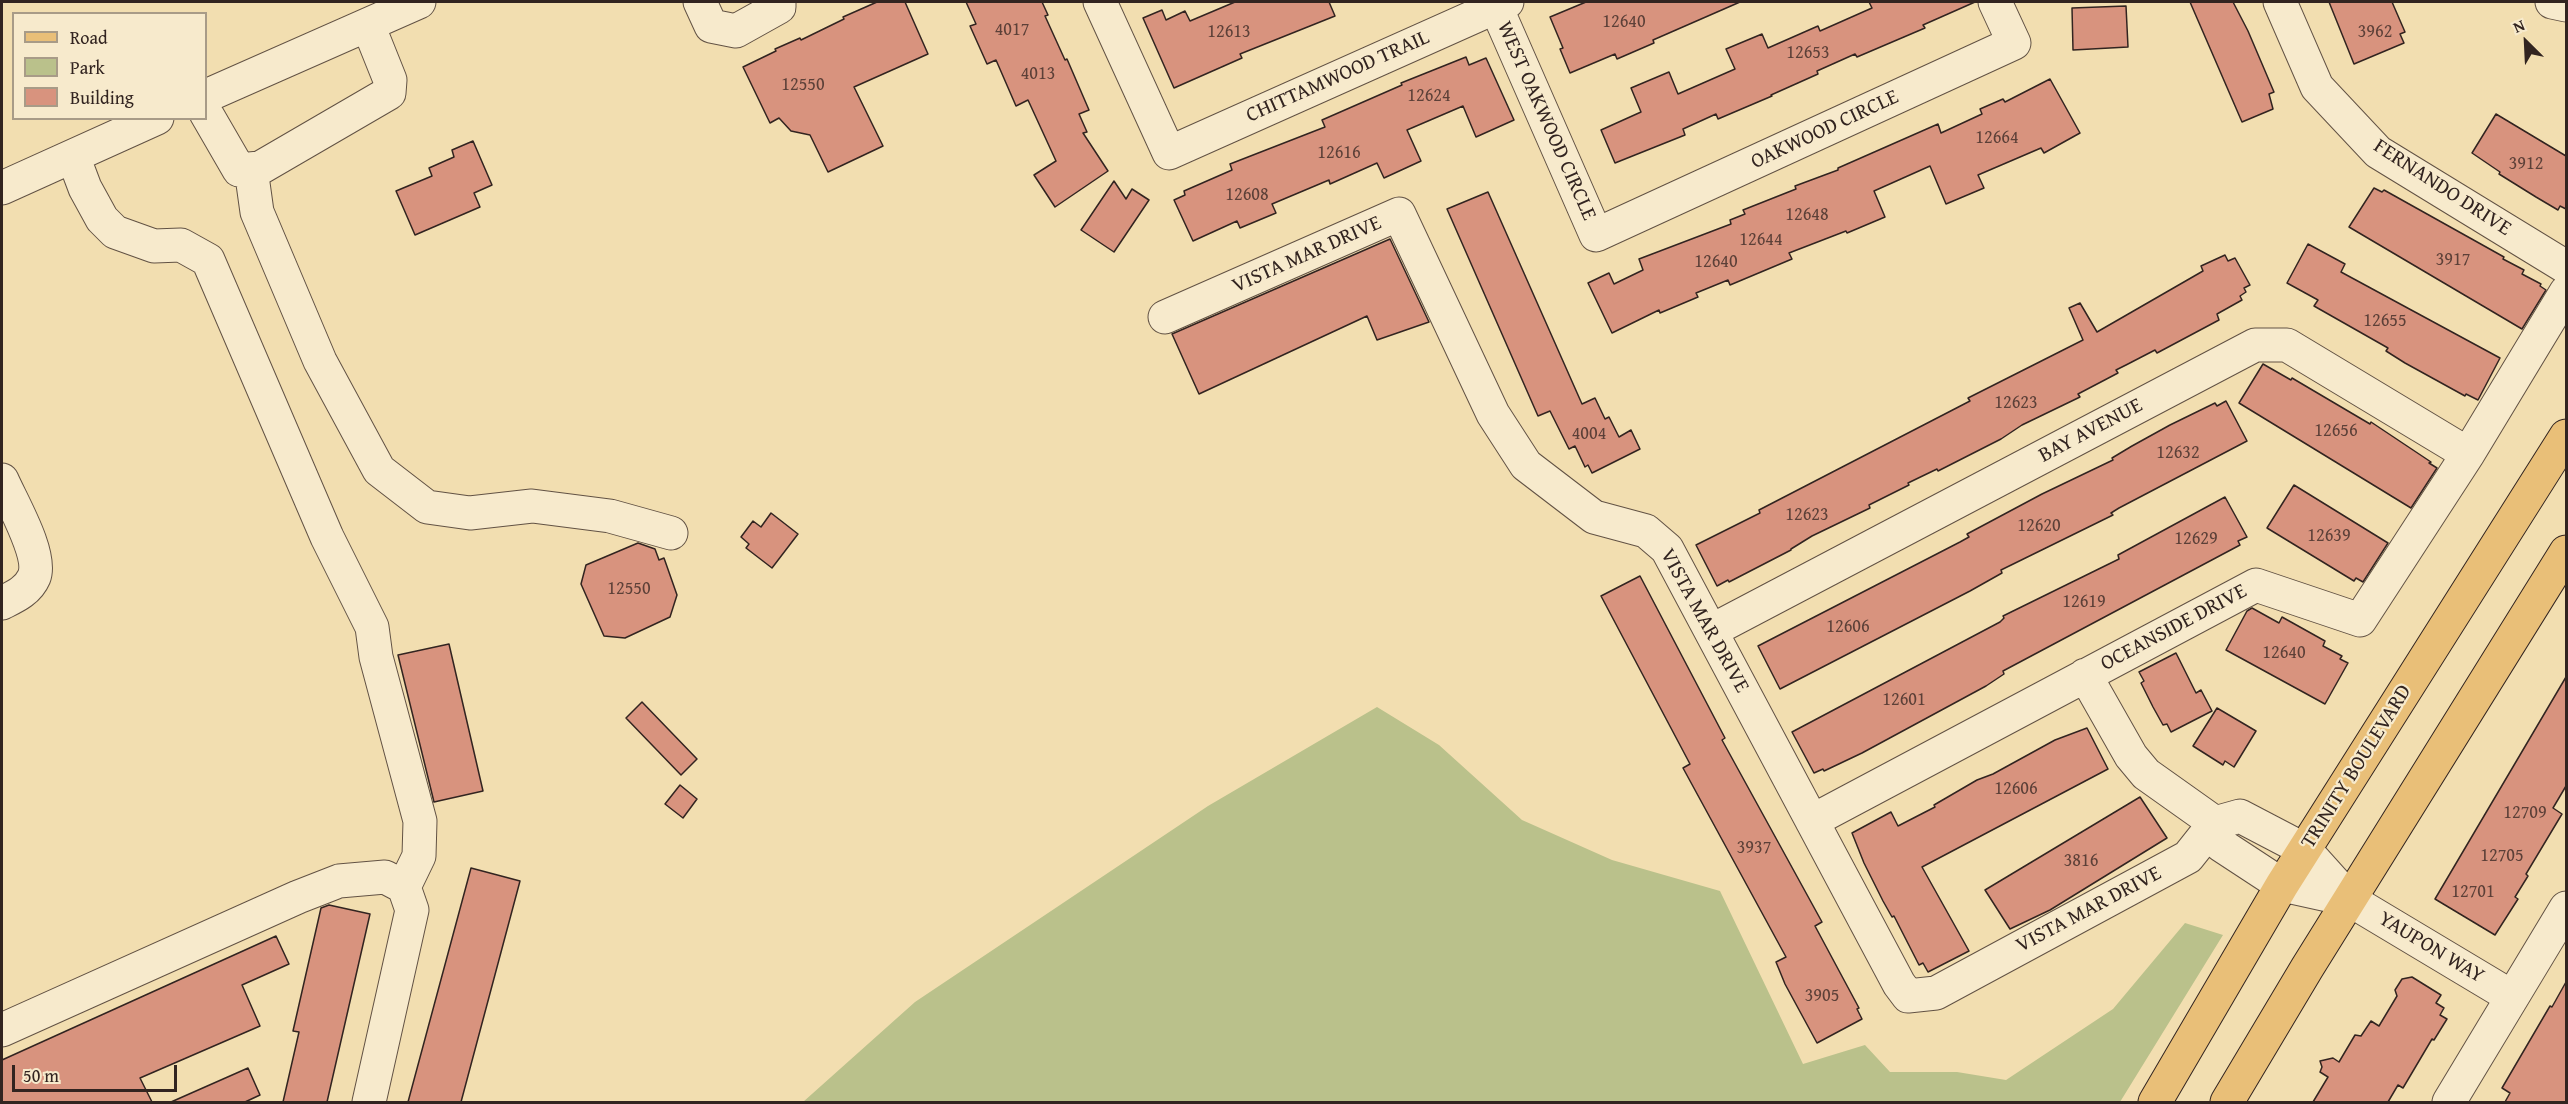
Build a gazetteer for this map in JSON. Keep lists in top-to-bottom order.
{
  "streets": {
    "main road": ["TRINITY BOULEVARD"],
    "street": [
      "CHITTAMWOOD TRAIL",
      "WEST OAKWOOD CIRCLE",
      "OAKWOOD CIRCLE",
      "FERNANDO DRIVE",
      "VISTA MAR DRIVE",
      "BAY AVENUE",
      "OCEANSIDE DRIVE",
      "YAUPON WAY"
    ]
  },
  "crossings": [
    ["CHITTAMWOOD TRAIL", "WEST OAKWOOD CIRCLE"],
    ["WEST OAKWOOD CIRCLE", "OAKWOOD CIRCLE"],
    ["VISTA MAR DRIVE", "BAY AVENUE"],
    ["VISTA MAR DRIVE", "OCEANSIDE DRIVE"],
    ["BAY AVENUE", "OCEANSIDE DRIVE"]
  ],
  "house_numbers": [
    "12640",
    "4017",
    "12613",
    "3962",
    "12653",
    "4013",
    "12550",
    "12624",
    "12664",
    "12616",
    "3912",
    "12608",
    "12648",
    "12644",
    "3917",
    "12640",
    "12655",
    "12623",
    "12656",
    "4004",
    "12632",
    "12623",
    "12620",
    "12639",
    "12629",
    "12550",
    "12619",
    "12606",
    "12640",
    "12601",
    "12606",
    "12709",
    "3937",
    "12705",
    "3816",
    "12701",
    "3905"
  ],
  "legend": ["Road", "Park", "Building"],
  "scale_bar": "50 m",
  "north": "top left"
}
